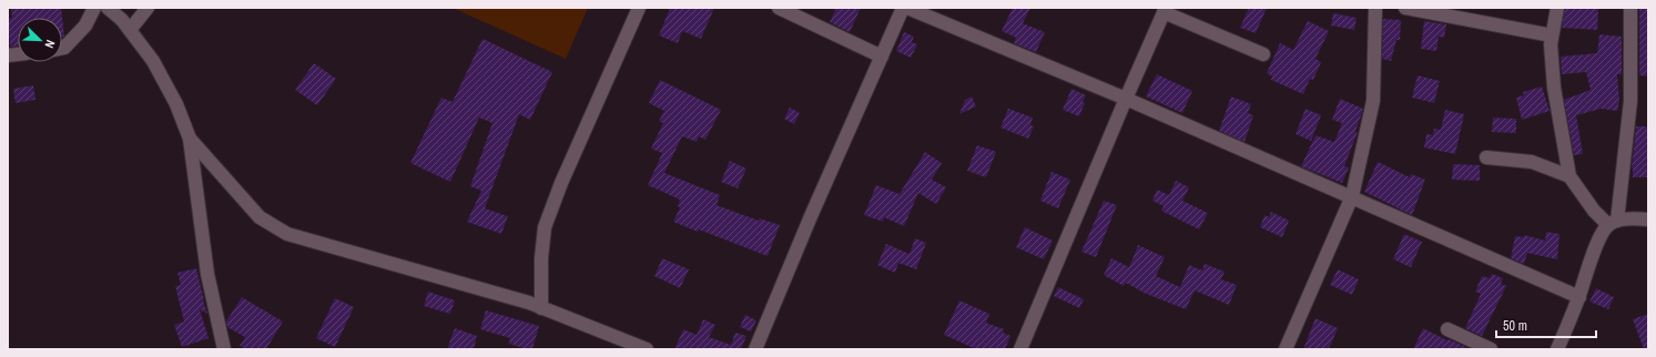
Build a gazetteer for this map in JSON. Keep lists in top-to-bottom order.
{
  "scale_bar": "50 m",
  "north": "bottom right"
}
